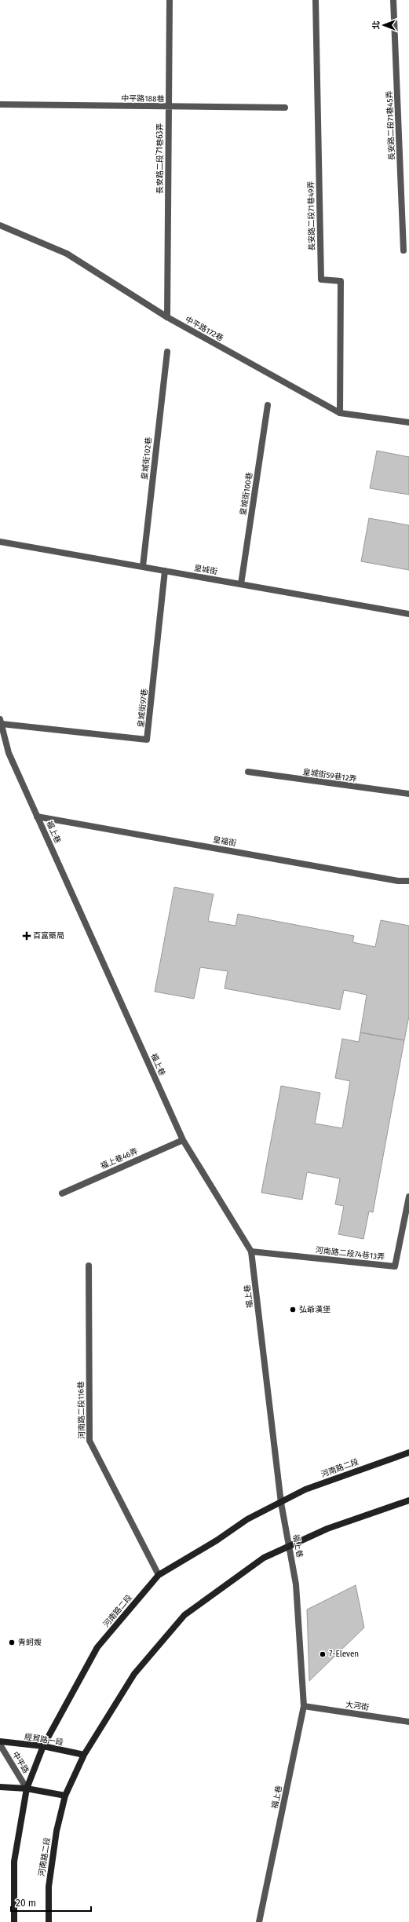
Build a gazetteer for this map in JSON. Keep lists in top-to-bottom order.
{
  "streets": {
    "street": [
      "中平路188巷",
      "長安路二段71巷45弄",
      "長安路二段˙71巷63弄",
      "長安路二段71巷49弄",
      "中平路172巷",
      "皇城街102巷",
      "皇城街100巷",
      "皇城街",
      "皇城街97巷",
      "皇城街59巷12弄",
      "福上巷",
      "皇福街",
      "福上巷46弄",
      "河南路二段74巷13弄",
      "河南路二段116巷",
      "河南路二段",
      "大河街",
      "經貿路一段",
      "中平路"
    ]
  },
  "crossings": [
    ["中平路188巷", "長安路二段˙71巷63弄"],
    ["長安路二段˙71巷63弄", "中平路172巷"],
    ["長安路二段71巷49弄", "中平路172巷"],
    ["皇城街102巷", "皇城街"],
    ["皇城街100巷", "皇城街"],
    ["皇城街", "皇城街97巷"],
    ["皇城街97巷", "福上巷"],
    ["福上巷", "皇福街"],
    ["福上巷", "福上巷46弄"],
    ["福上巷", "河南路二段74巷13弄"],
    ["福上巷", "河南路二段"],
    ["福上巷", "大河街"],
    ["河南路二段116巷", "河南路二段"],
    ["河南路二段", "經貿路一段"],
    ["河南路二段", "中平路"]
  ],
  "places": {
    "health": ["百富藥局"],
    "other": ["弘爺漢堡", "青蚵嫂", "7-Eleven"]
  },
  "scale_bar": "20 m",
  "north": "left"
}
